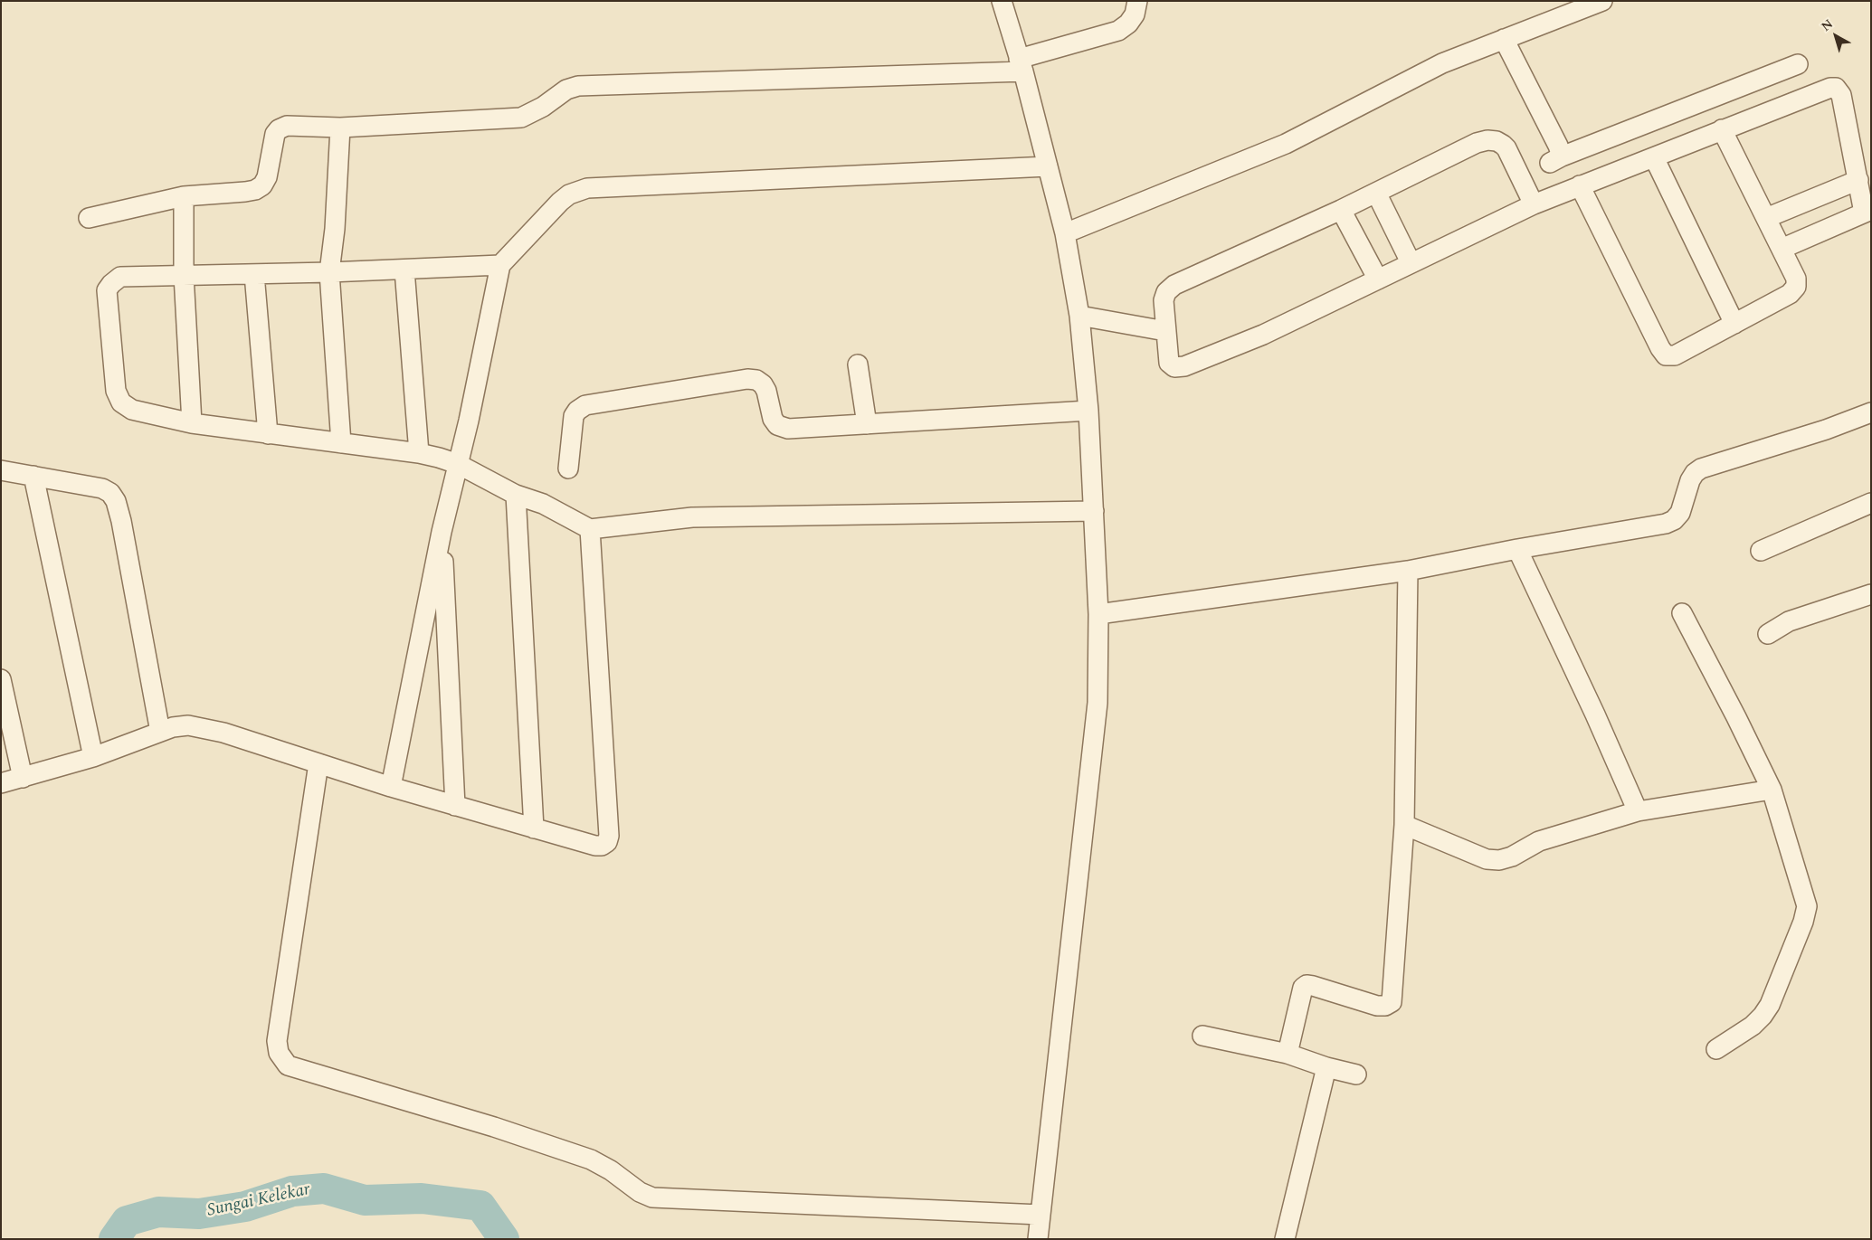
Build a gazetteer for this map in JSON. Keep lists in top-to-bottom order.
{
  "water": ["Sungai Kelekar"],
  "north": "top left"
}
